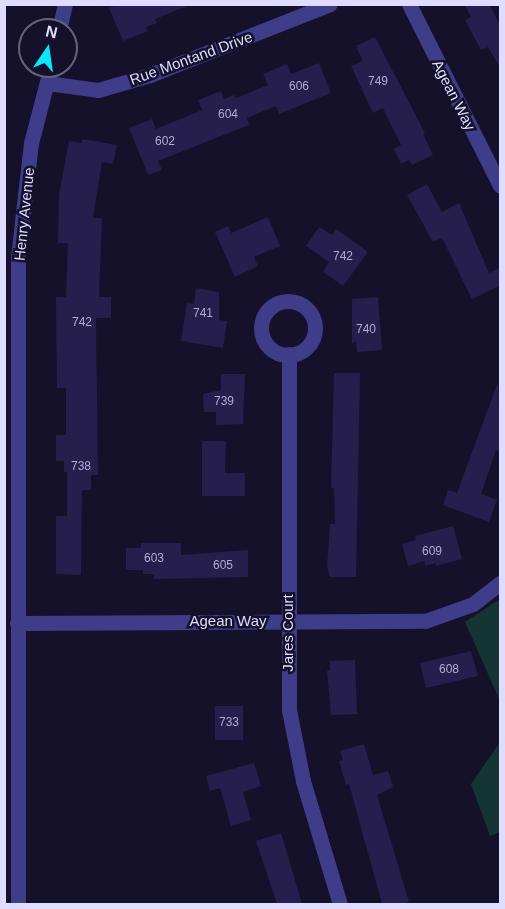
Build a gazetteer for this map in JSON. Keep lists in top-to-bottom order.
{
  "streets": {
    "street": [
      "Rue Montand Drive",
      "Agean Way",
      "Henry Avenue",
      "Jares Court"
    ]
  },
  "crossings": [
    ["Rue Montand Drive", "Henry Avenue"],
    ["Agean Way", "Henry Avenue"],
    ["Agean Way", "Jares Court"]
  ],
  "house_numbers": [
    "749",
    "606",
    "604",
    "602",
    "742",
    "741",
    "742",
    "740",
    "739",
    "738",
    "609",
    "603",
    "605",
    "608",
    "733"
  ],
  "north": "top"
}
